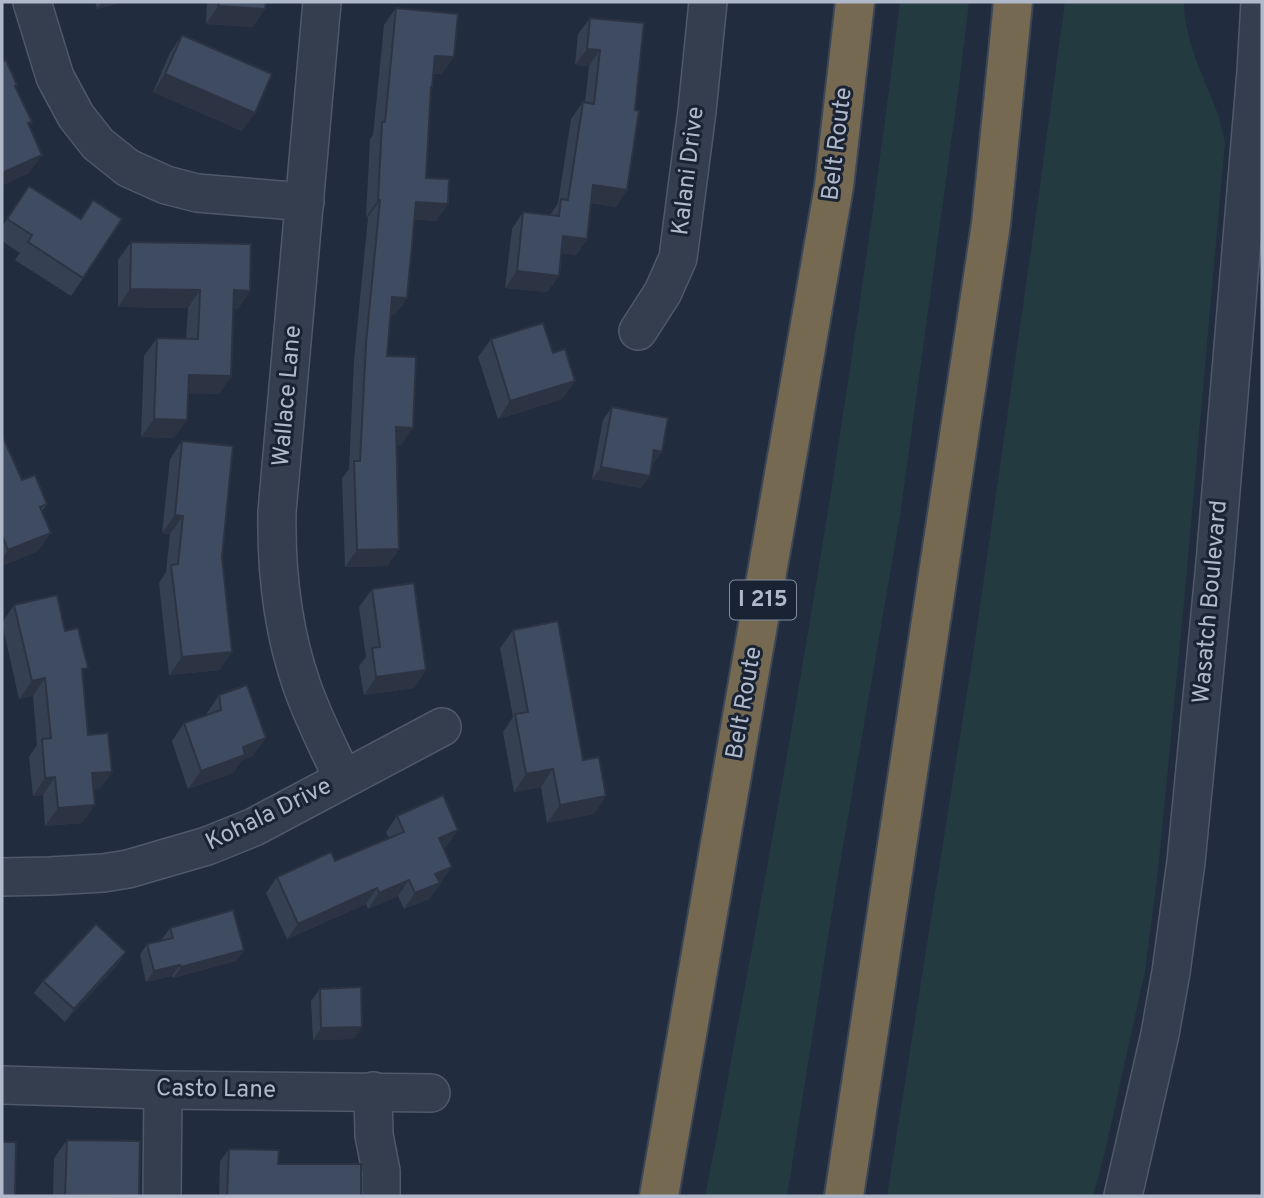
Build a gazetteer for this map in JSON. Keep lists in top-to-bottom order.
{
  "streets": {
    "highway": ["Belt Route", "I 215"],
    "street": [
      "Kalani Drive",
      "Wallace Lane",
      "Wasatch Boulevard",
      "Kohala Drive",
      "Casto Lane"
    ]
  },
  "crossings": [
    ["Wallace Lane", "Kohala Drive"]
  ]
}
